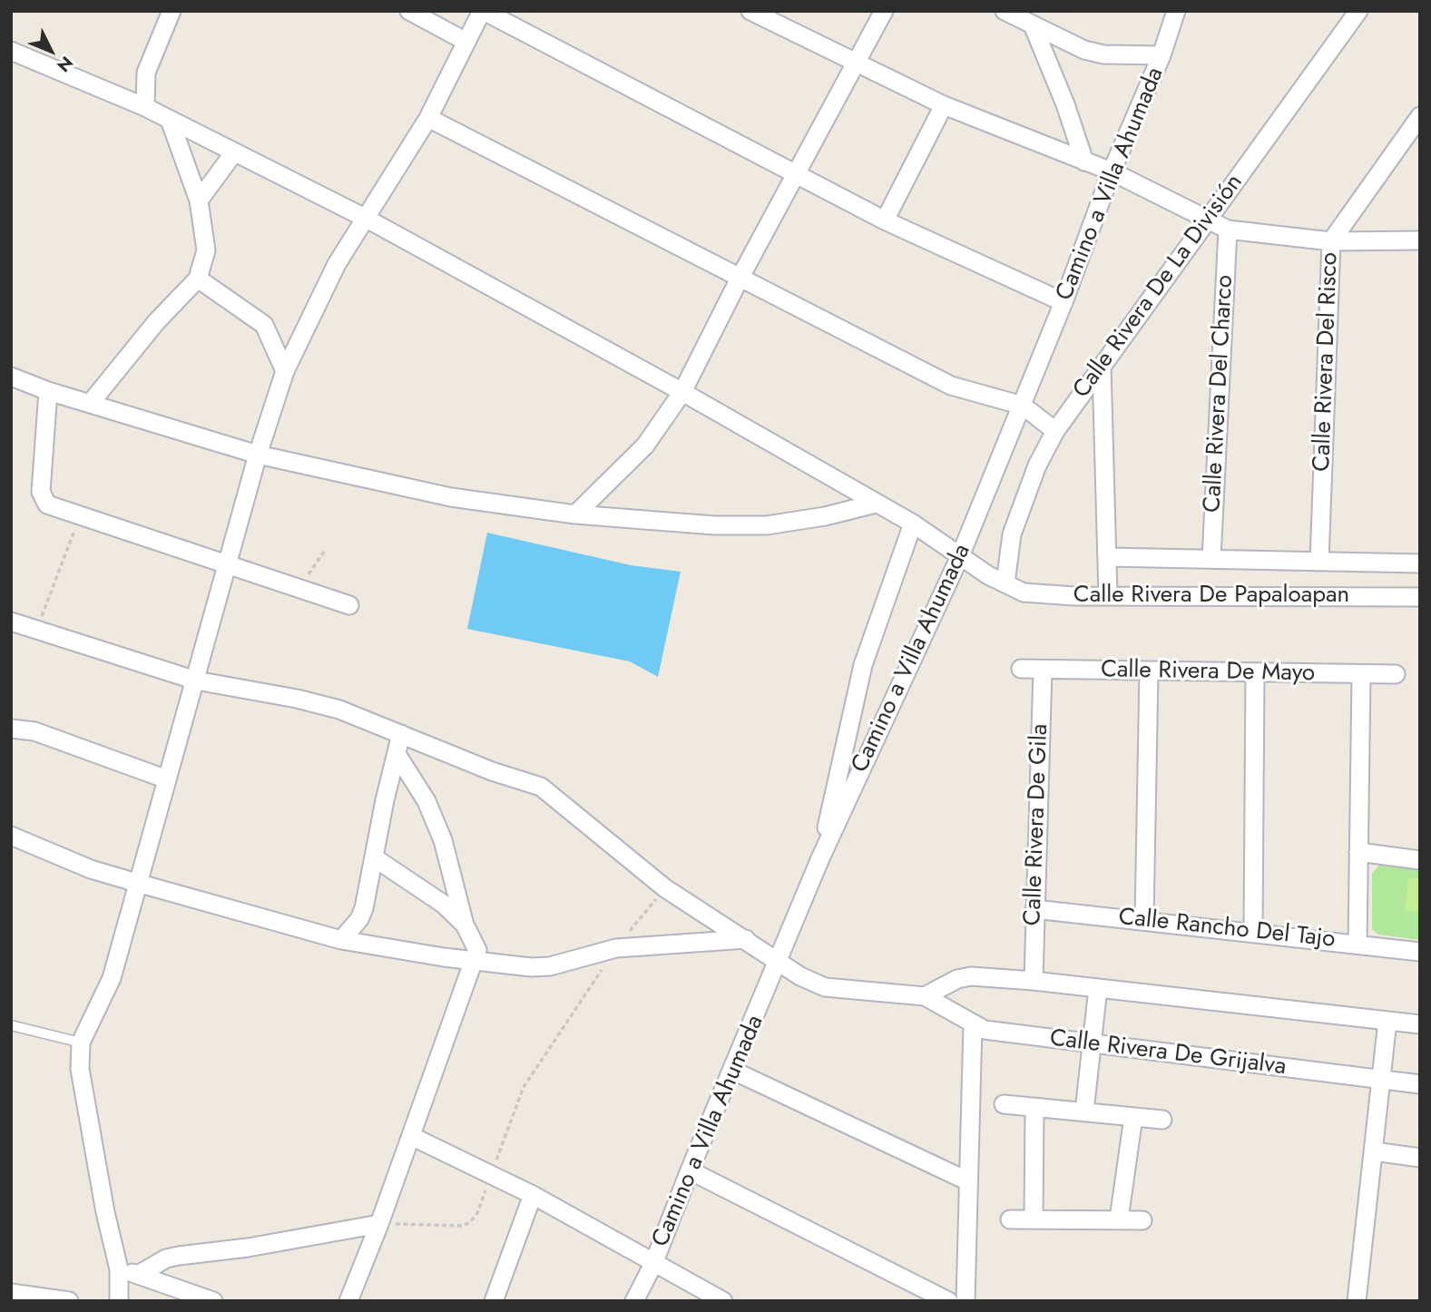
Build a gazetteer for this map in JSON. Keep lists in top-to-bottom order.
{
  "streets": {
    "street": [
      "Camino a Villa Ahumada",
      "Calle Rivera De La División",
      "Calle Rivera Del Risco",
      "Calle Rivera Del Charco",
      "Calle Rivera De Papaloapan",
      "Calle Rivera De Mayo",
      "Calle Rivera De Gila",
      "Calle Rancho Del Tajo",
      "Calle Rivera De Grijalva"
    ]
  },
  "crossings": [
    ["Camino a Villa Ahumada", "Calle Rivera De Papaloapan"],
    ["Calle Rivera De La División", "Calle Rivera De Papaloapan"],
    ["Calle Rivera De Mayo", "Calle Rivera De Gila"],
    ["Calle Rivera De Gila", "Calle Rancho Del Tajo"]
  ],
  "north": "bottom right"
}
